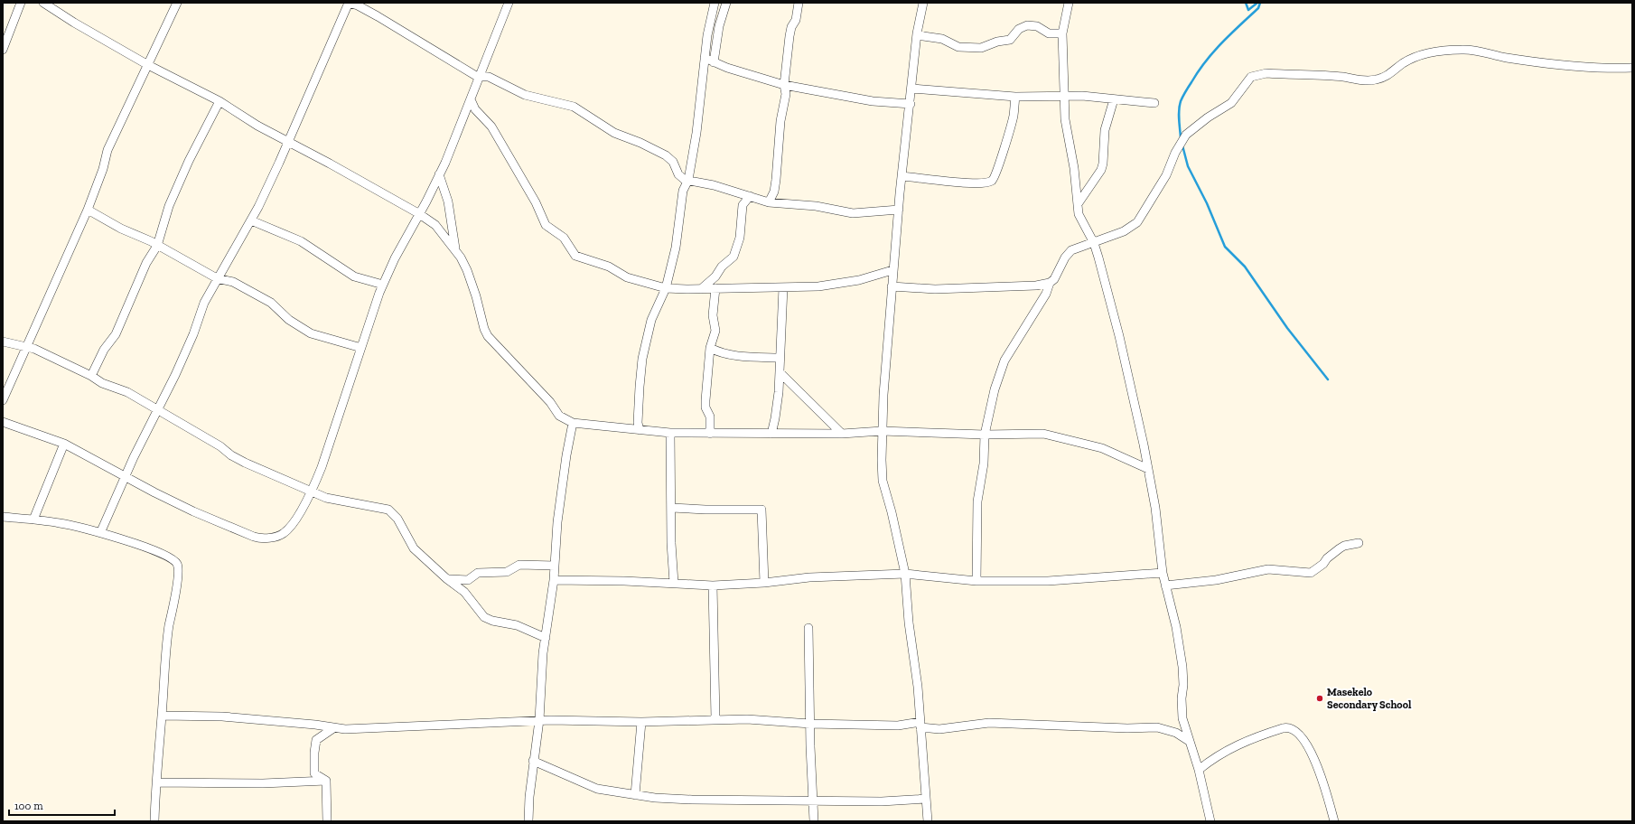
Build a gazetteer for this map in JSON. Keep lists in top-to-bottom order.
{
  "places": ["Masekelo Secondary School"],
  "scale_bar": "100 m"
}
